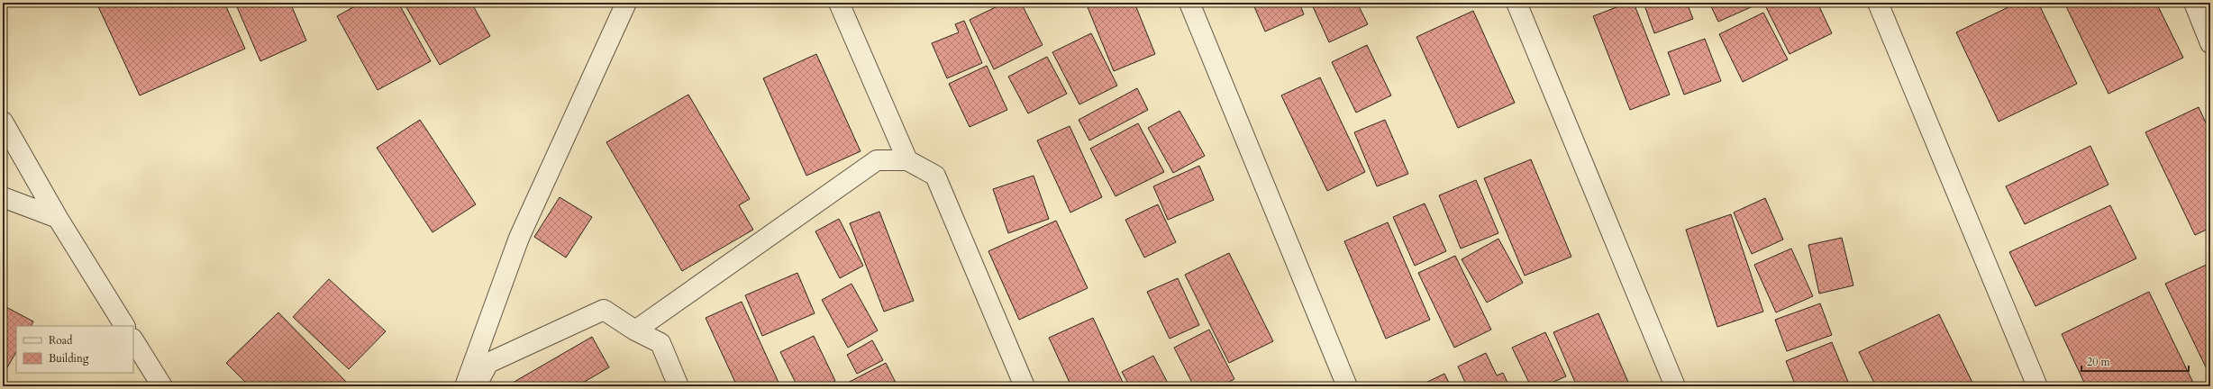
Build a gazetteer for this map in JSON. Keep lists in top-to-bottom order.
{
  "legend": ["Road", "Building"],
  "scale_bar": "20 m"
}
